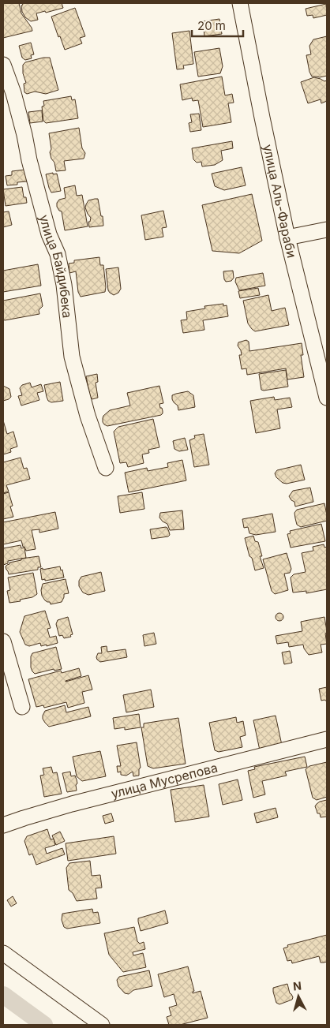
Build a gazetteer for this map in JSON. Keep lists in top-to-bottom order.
{
  "streets": {
    "street": ["улица Аль-Фараби", "улица Байдибека", "улица Мусрепова"]
  },
  "scale_bar": "20 m",
  "north": "top"
}
